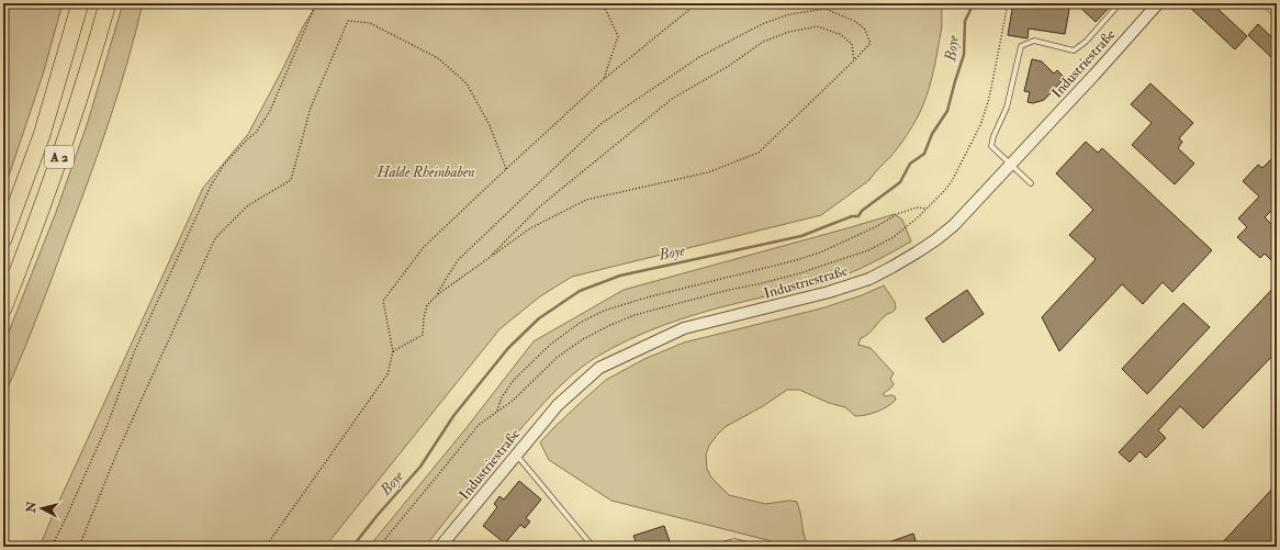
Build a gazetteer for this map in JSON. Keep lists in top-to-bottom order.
{
  "streets": {
    "highway": ["A 2"],
    "street": ["Industriestraße"]
  },
  "water": ["Boye"],
  "parks": ["Halde Rheinbaben"],
  "north": "left"
}
